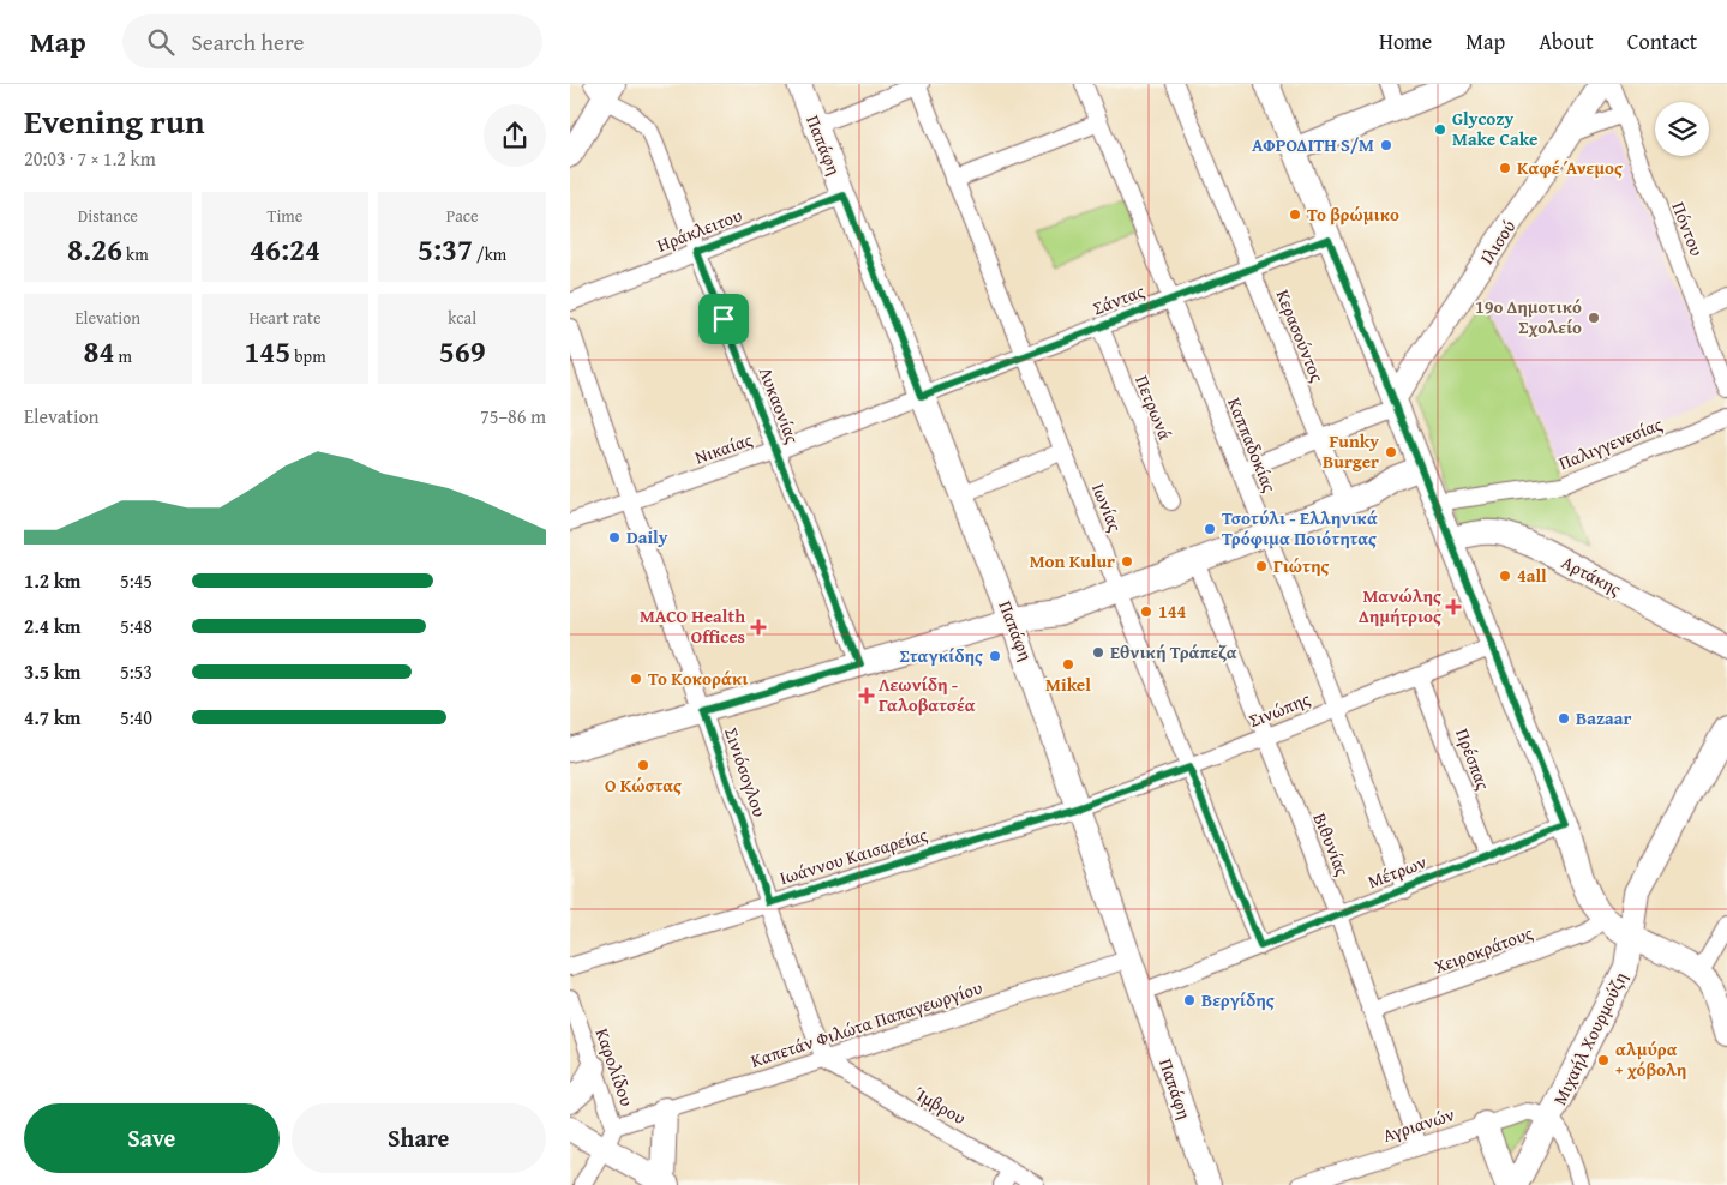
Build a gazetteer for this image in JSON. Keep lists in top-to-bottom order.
{
  "streets": {
    "street": [
      "Παπάφη",
      "Πόντου",
      "Ηράκλειτου",
      "Ιλισού",
      "Σάντας",
      "Κερασούντος",
      "Λυκαονίας",
      "Πετρωνά",
      "Παλιγγενεσίας",
      "Καππαδοκίας",
      "Νικαίας",
      "Ιωνίας",
      "Αρτάκης",
      "Σινώπης",
      "Πρέσπας",
      "Σινιόσογλου",
      "Βιθυνίας",
      "Ιωάννου Καισαρείας",
      "Μέτρων",
      "Χειροκράτους",
      "Καπετάν Φιλώτα Παπαγεωργίου",
      "Μιχαήλ Χουρμούζη",
      "Καρολίδου",
      "Ίμβρου",
      "Αγριανών"
    ]
  },
  "crossings": [
    ["Παπάφη", "Ηράκλειτου"],
    ["Παπάφη", "Σάντας"],
    ["Παπάφη", "Νικαίας"],
    ["Παπάφη", "Σινώπης"],
    ["Παπάφη", "Ιωάννου Καισαρείας"],
    ["Παπάφη", "Μέτρων"],
    ["Παπάφη", "Καπετάν Φιλώτα Παπαγεωργίου"],
    ["Ηράκλειτου", "Λυκαονίας"],
    ["Σάντας", "Κερασούντος"],
    ["Σάντας", "Πετρωνά"],
    ["Σάντας", "Καππαδοκίας"],
    ["Σάντας", "Νικαίας"],
    ["Σάντας", "Ιωνίας"],
    ["Λυκαονίας", "Νικαίας"],
    ["Καππαδοκίας", "Σινώπης"],
    ["Καππαδοκίας", "Μέτρων"],
    ["Νικαίας", "Σινιόσογλου"],
    ["Ιωνίας", "Σινώπης"],
    ["Ιωνίας", "Μέτρων"],
    ["Σινώπης", "Πρέσπας"],
    ["Σινώπης", "Βιθυνίας"],
    ["Σινώπης", "Ιωάννου Καισαρείας"],
    ["Πρέσπας", "Μέτρων"],
    ["Σινιόσογλου", "Ιωάννου Καισαρείας"],
    ["Σινιόσογλου", "Καπετάν Φιλώτα Παπαγεωργίου"],
    ["Σινιόσογλου", "Ίμβρου"],
    ["Βιθυνίας", "Μέτρων"],
    ["Βιθυνίας", "Χειροκράτους"],
    ["Βιθυνίας", "Αγριανών"],
    ["Καπετάν Φιλώτα Παπαγεωργίου", "Καρολίδου"],
    ["Καπετάν Φιλώτα Παπαγεωργίου", "Ίμβρου"],
    ["Μιχαήλ Χουρμούζη", "Αγριανών"]
  ],
  "places": {
    "other": [
      "Glycozy Make Cake",
      "ΑΦΡΟΔΙΤΗ S/M",
      "Καφέ Άνεμος",
      "Το βρώμικο",
      "19ο Δημοτικό Σχολείο",
      "Funky Burger",
      "Τσοτύλι - Ελληνικά Τρόφιμα Ποιότητας",
      "Daily",
      "Mon Kulur",
      "Γιώτης",
      "4all",
      "144",
      "Εθνική Τράπεζα",
      "Σταγκίδης",
      "Mikel",
      "Το Κοκοράκι",
      "Bazaar",
      "Ο Κώστας",
      "Βεργίδης",
      "αλμύρα + χόβολη"
    ],
    "health": ["Μανώλης Δημήτριος", "MACO Health Offices", "Λεωνίδη - Γαλοβατσέα"]
  },
  "page": {
    "header": "Map",
    "search": "Search here",
    "nav": [
      "Home",
      "Map",
      "About",
      "Contact"
    ],
    "heading": ["Evening run", "20:03 · 7 × 1.2 km"],
    "stats": [
      ["Distance", "8.26 km"],
      ["Time", "46:24"],
      ["Pace", "5:37 /km"],
      ["Elevation", "84 m"],
      ["Heart rate", "145 bpm"],
      ["kcal", "569"]
    ],
    "chart": ["Elevation", "75–86 m"],
    "list": [
      {
        "name": "1.2 km",
        "note": "5:45"
      },
      {
        "name": "2.4 km",
        "note": "5:48"
      },
      {
        "name": "3.5 km",
        "note": "5:53"
      },
      {
        "name": "4.7 km",
        "note": "5:40"
      }
    ],
    "buttons": ["Save", "Share"]
  }
}
